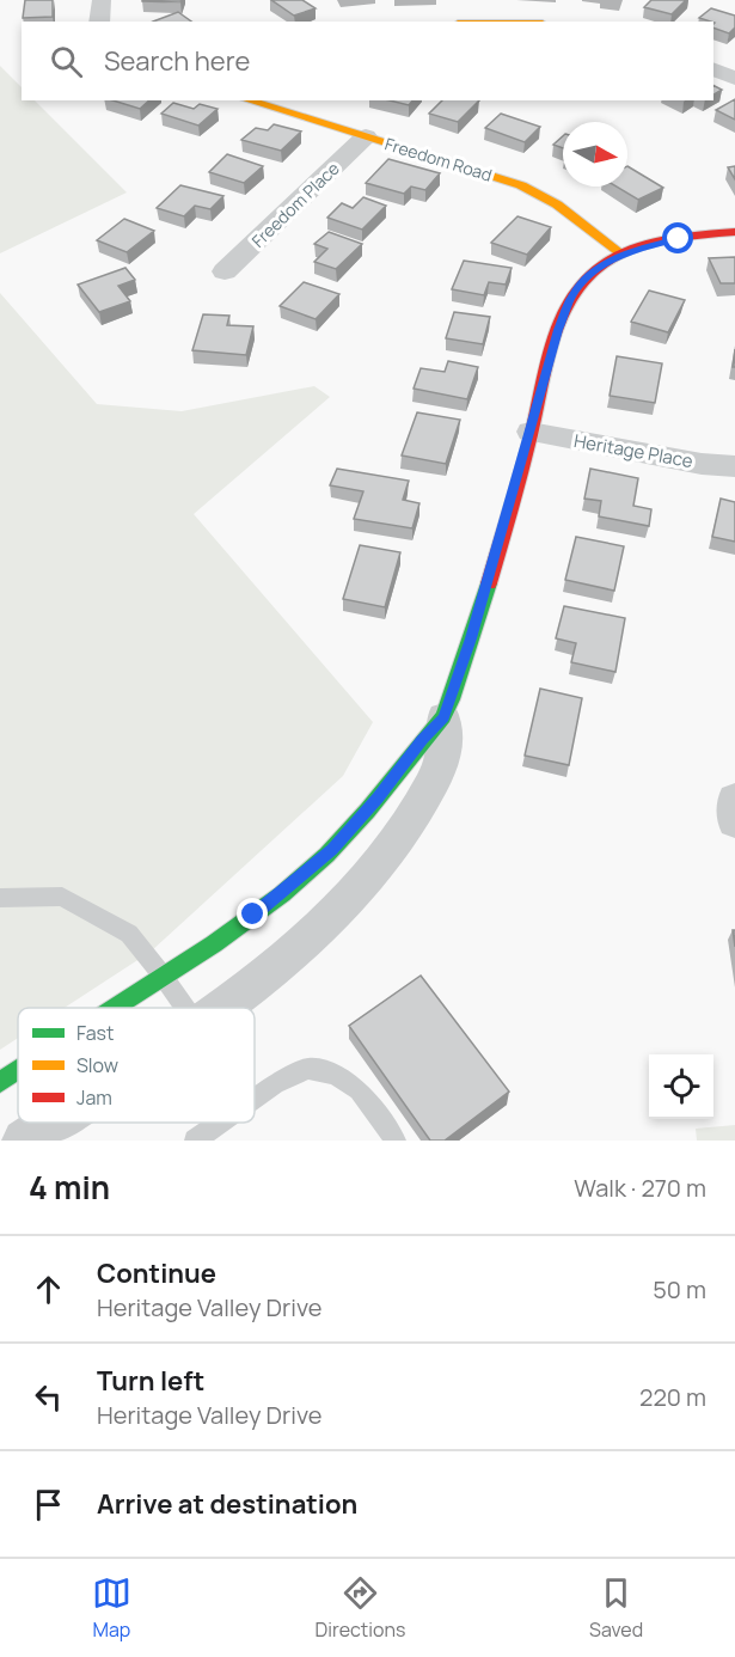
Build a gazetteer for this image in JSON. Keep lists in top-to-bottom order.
{
  "streets": {
    "street": ["Freedom Road", "Freedom Place", "Heritage Place"]
  },
  "crossings": [
    ["Freedom Road", "Freedom Place"]
  ],
  "legend": ["Fast", "Slow", "Jam"],
  "north": "right",
  "page": {
    "search": "Search here",
    "heading": ["4 min", "Walk · 270 m"],
    "list": [
      ["Continue", "Heritage Valley Drive", "50 m"],
      ["Turn left", "Heritage Valley Drive", "220 m"],
      "Arrive at destination"
    ],
    "nav": ["Map", "Directions", "Saved"]
  }
}
